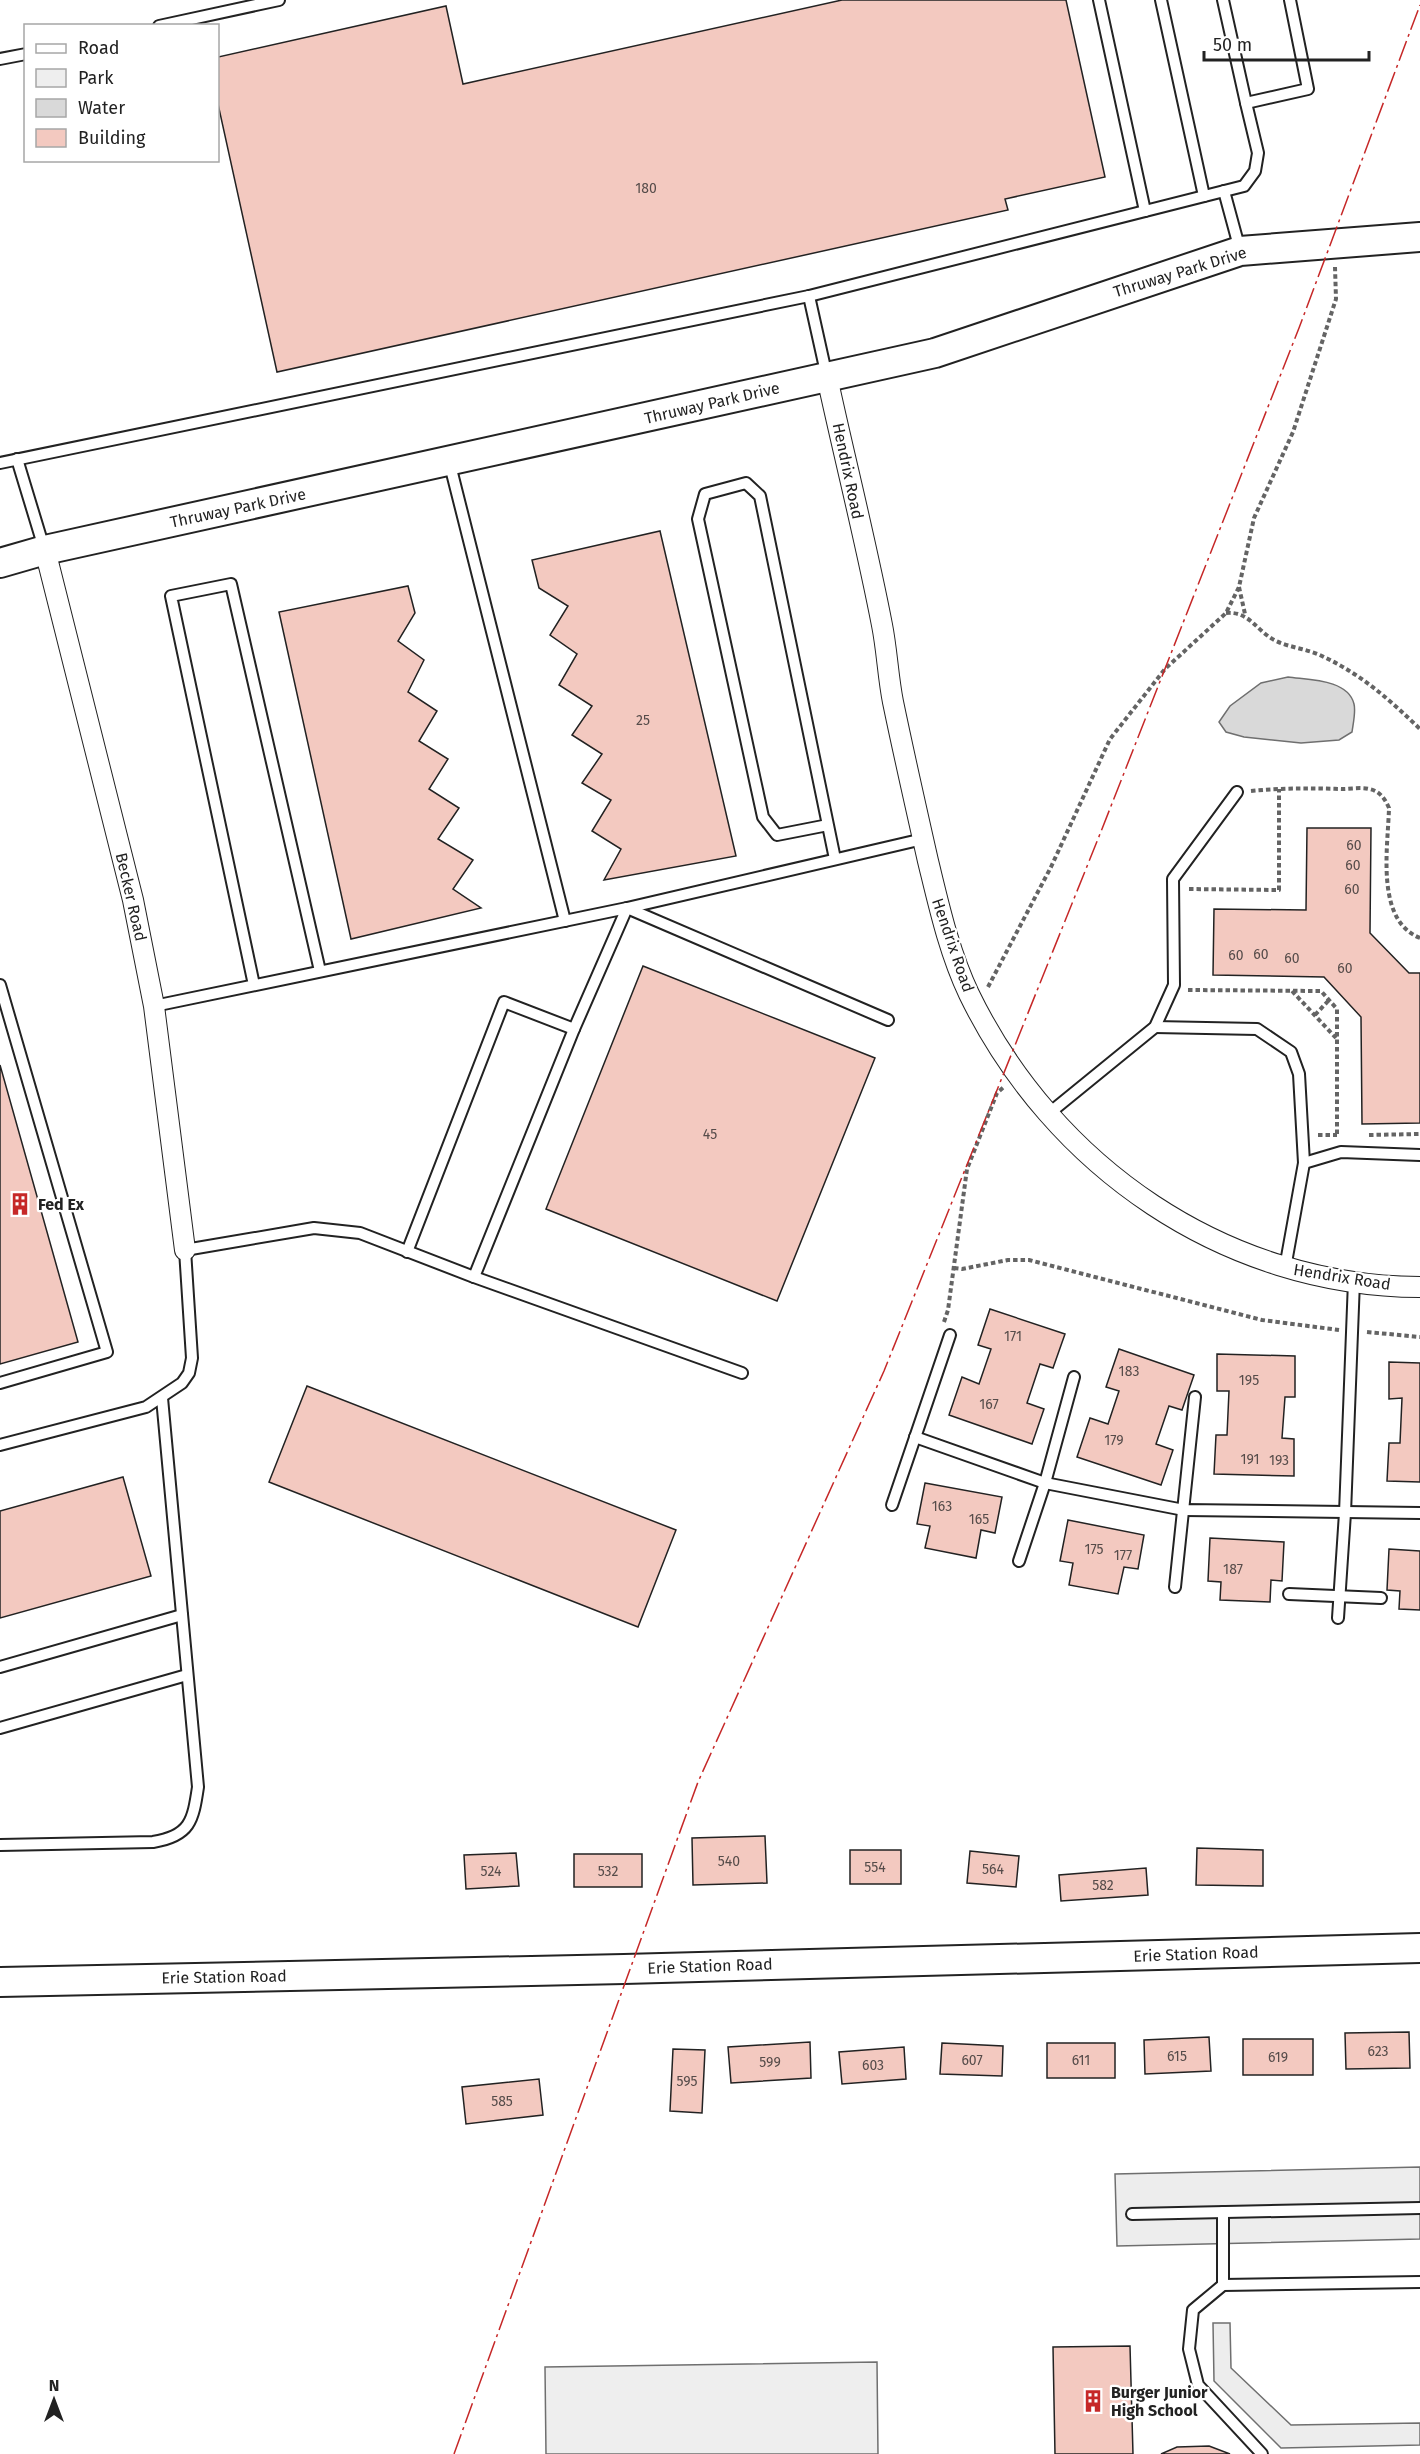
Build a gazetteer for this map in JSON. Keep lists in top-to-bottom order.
{
  "streets": {
    "main road": ["Thruway Park Drive", "Erie Station Road"],
    "street": ["Hendrix Road", "Becker Road"]
  },
  "crossings": [
    ["Thruway Park Drive", "Hendrix Road"],
    ["Thruway Park Drive", "Becker Road"]
  ],
  "places": {
    "building": ["Fed Ex", "Burger Junior High School"]
  },
  "house_numbers": [
    "180",
    "25",
    "60",
    "60",
    "60",
    "60",
    "60",
    "60",
    "60",
    "45",
    "171",
    "183",
    "195",
    "167",
    "179",
    "191",
    "193",
    "163",
    "165",
    "175",
    "177",
    "187",
    "540",
    "554",
    "564",
    "524",
    "532",
    "582",
    "623",
    "615",
    "619",
    "607",
    "611",
    "599",
    "603",
    "595",
    "585"
  ],
  "legend": [
    "Road",
    "Park",
    "Water",
    "Building"
  ],
  "scale_bar": "50 m",
  "north": "top"
}
